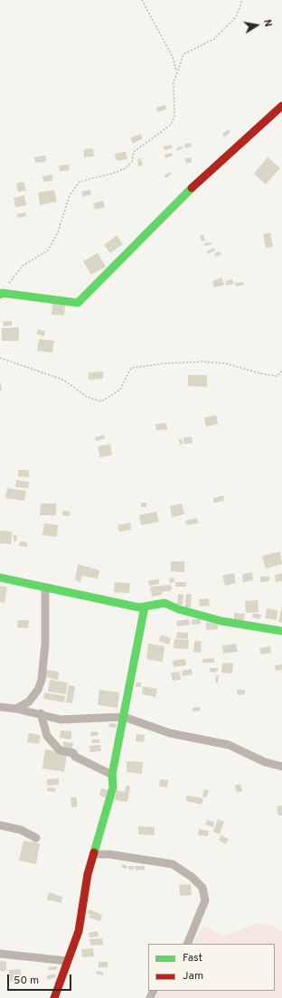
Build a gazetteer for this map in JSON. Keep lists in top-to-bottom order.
{
  "legend": ["Fast", "Jam"],
  "scale_bar": "50 m",
  "north": "right"
}
